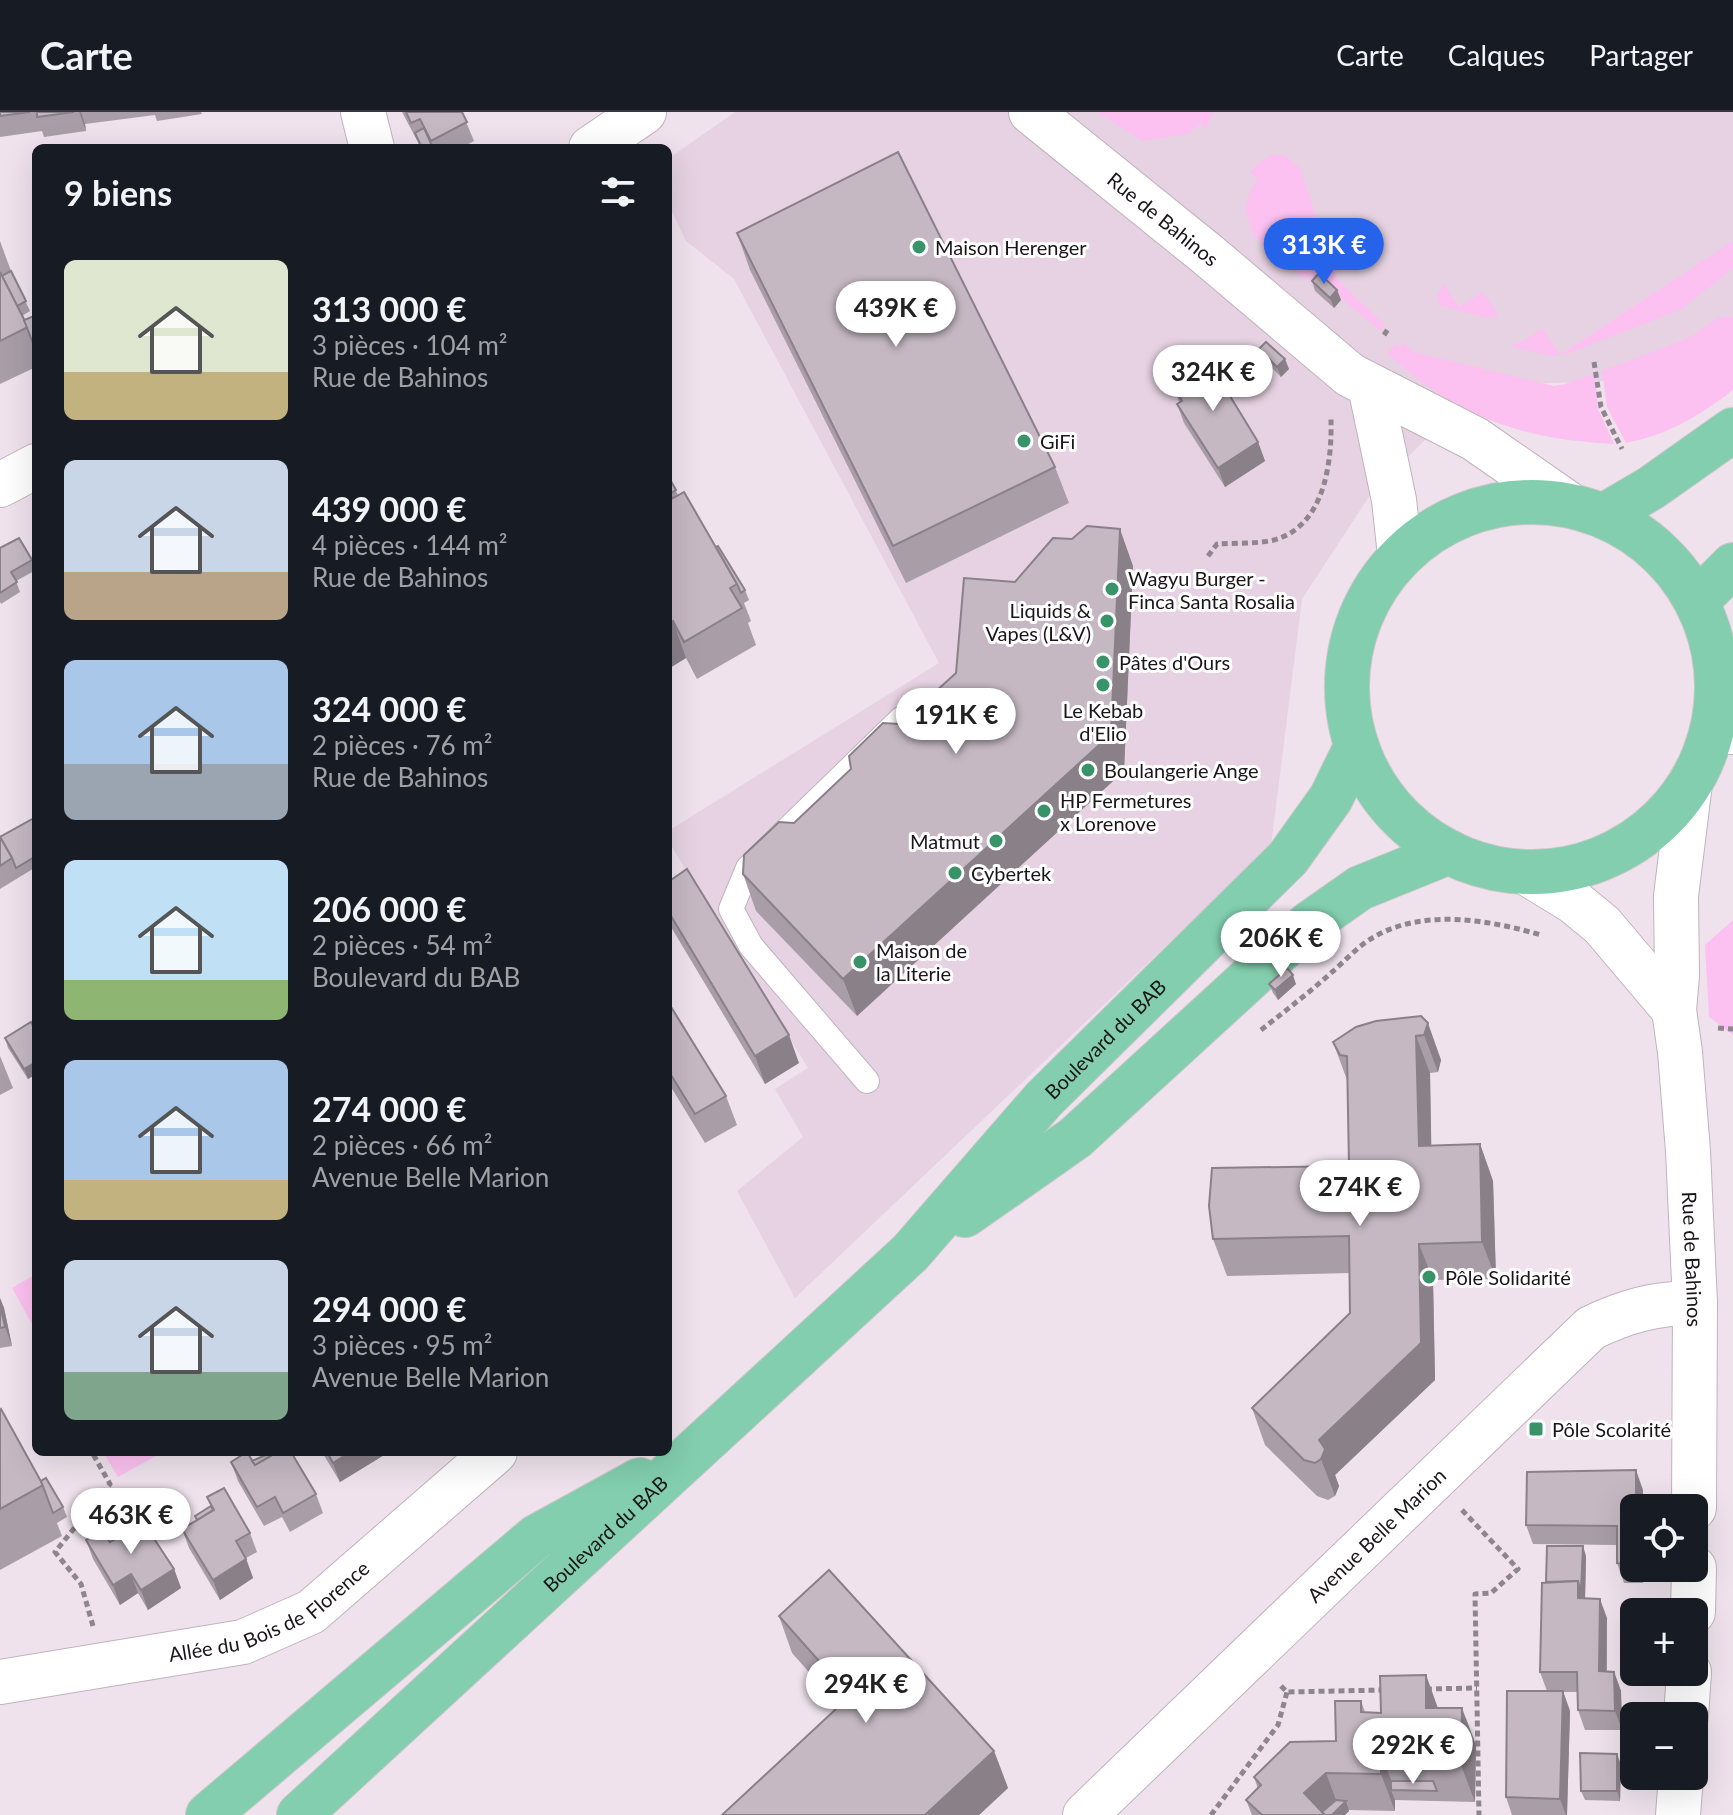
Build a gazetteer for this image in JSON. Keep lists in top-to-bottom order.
{
  "streets": {
    "main road": ["Boulevard du BAB"],
    "street": ["Rue de Bahinos", "Avenue Belle Marion", "Allée du Bois de Florence"]
  },
  "crossings": [
    ["Rue de Bahinos", "Avenue Belle Marion"]
  ],
  "places": {
    "other": [
      "Maison Herenger",
      "GiFi",
      "Wagyu Burger - Finca Santa Rosalia",
      "Liquids & Vapes (L&V)",
      "Pâtes d'Ours",
      "Le Kebab d'Elio",
      "Boulangerie Ange",
      "HP Fermetures x Lorenove",
      "Matmut",
      "Cybertek",
      "Maison de la Literie",
      "Pôle Solidarité"
    ],
    "transit": ["Pôle Scolarité"]
  },
  "page": {
    "header": "Carte",
    "nav": ["Carte", "Calques", "Partager"],
    "heading": "9 biens",
    "price": [
      "313K €",
      "439K €",
      "324K €",
      "191K €",
      "206K €",
      "274K €",
      "463K €",
      "294K €",
      "292K €"
    ],
    "list": [
      {
        "name": "313 000 €",
        "note": "3 pièces · 104 m² · Rue de Bahinos"
      },
      {
        "name": "439 000 €",
        "note": "4 pièces · 144 m² · Rue de Bahinos"
      },
      {
        "name": "324 000 €",
        "note": "2 pièces · 76 m² · Rue de Bahinos"
      },
      {
        "name": "206 000 €",
        "note": "2 pièces · 54 m² · Boulevard du BAB"
      },
      {
        "name": "274 000 €",
        "note": "2 pièces · 66 m² · Avenue Belle Marion"
      },
      {
        "name": "294 000 €",
        "note": "3 pièces · 95 m² · Avenue Belle Marion"
      }
    ],
    "map_buttons": ["+", "−"]
  }
}
